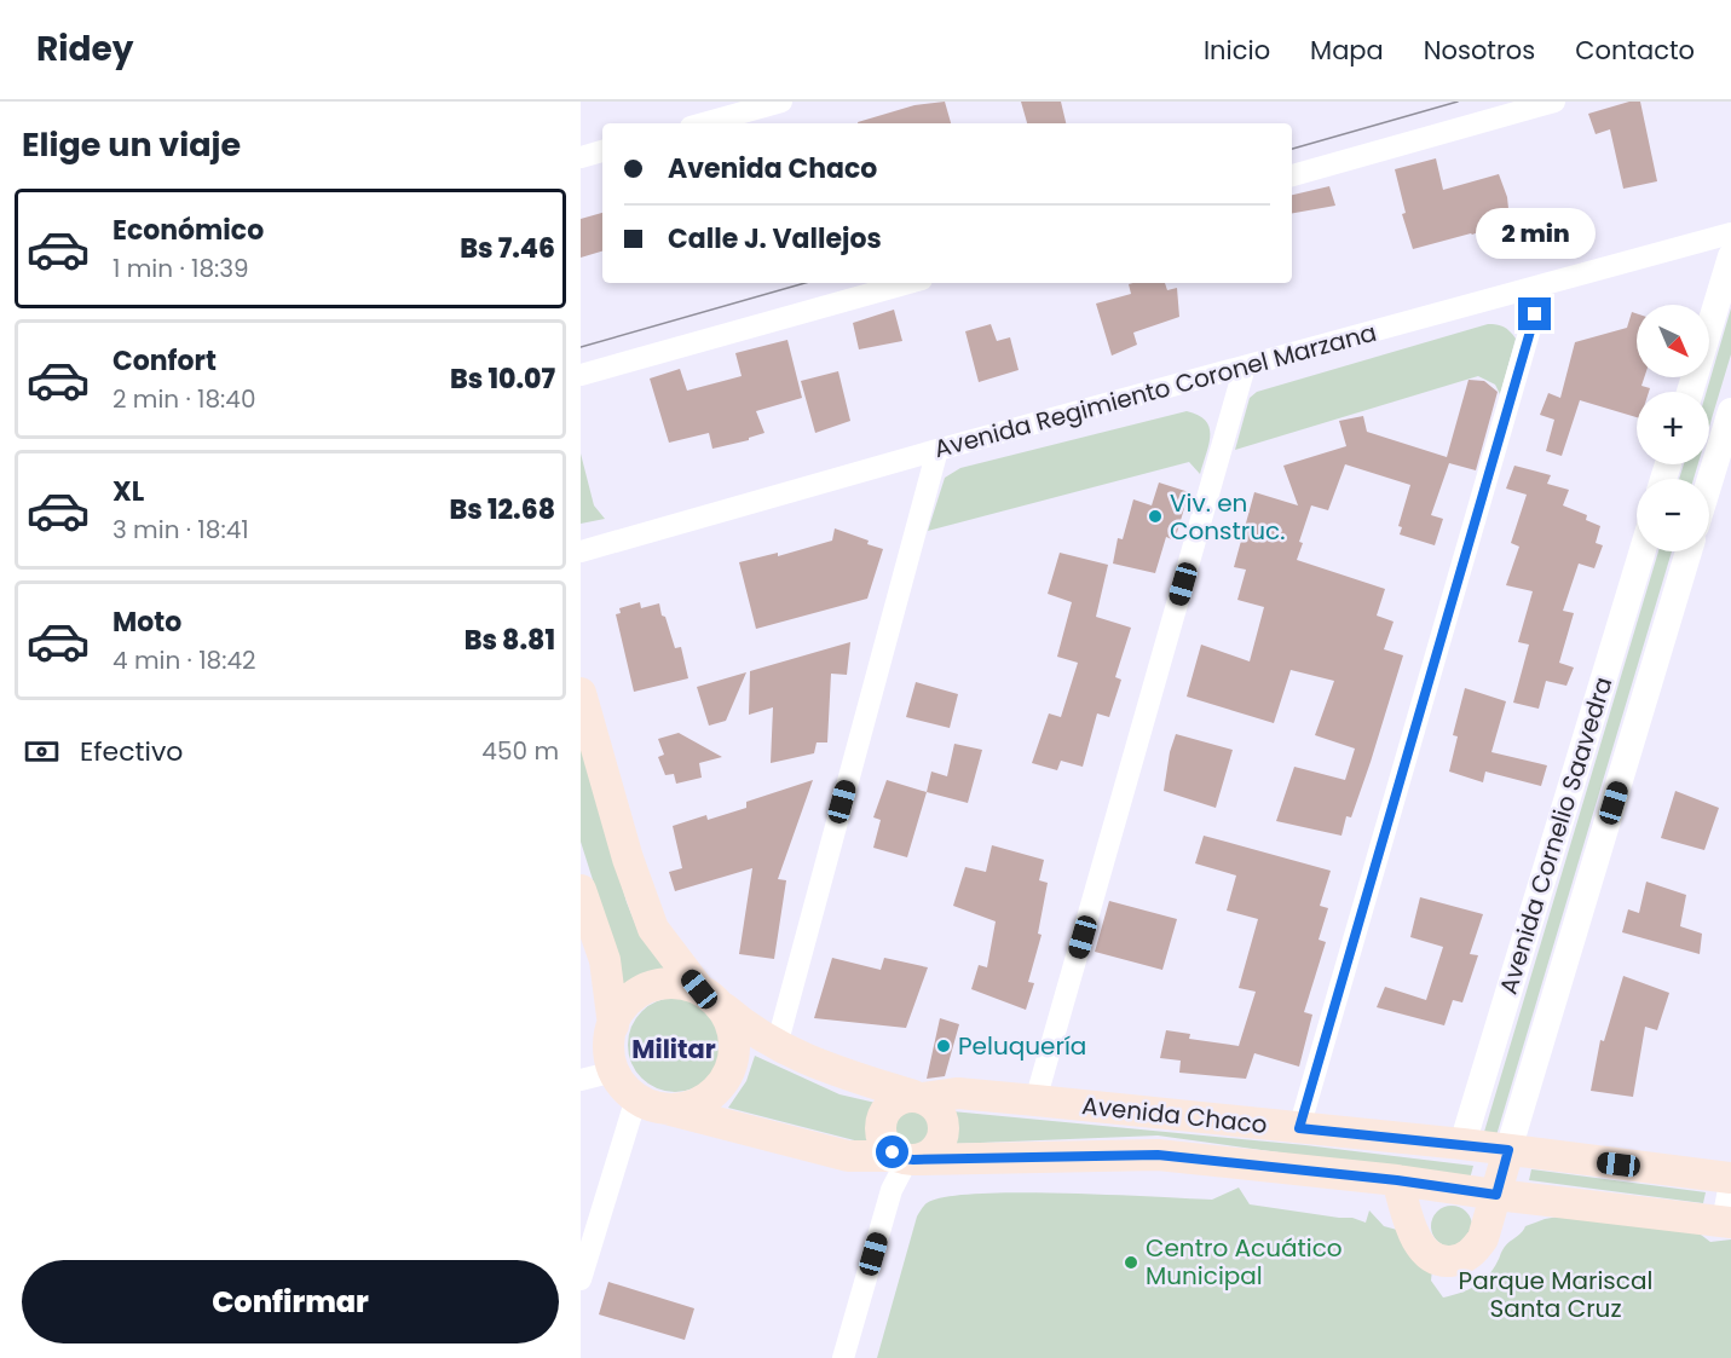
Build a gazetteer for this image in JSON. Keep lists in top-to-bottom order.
{
  "streets": {
    "main road": ["Avenida Chaco"],
    "street": ["Avenida Regimiento Coronel Marzana", "Avenida Cornelio Saavedra"]
  },
  "crossings": [
    ["Avenida Cornelio Saavedra", "Avenida Chaco"]
  ],
  "districts": ["Militar"],
  "parks": ["Parque Mariscal Santa Cruz"],
  "places": ["Viv. en Construc.", "Peluquería", "Centro Acuático Municipal"],
  "north": "bottom right",
  "page": {
    "header": "Ridey",
    "nav": [
      "Inicio",
      "Mapa",
      "Nosotros",
      "Contacto"
    ],
    "heading": "Elige un viaje",
    "banner": ["Avenida Chaco", "Calle J. Vallejos"],
    "list": [
      {
        "name": "Económico",
        "note": "1 min · 18:39",
        "value": "Bs 7.46"
      },
      {
        "name": "Confort",
        "note": "2 min · 18:40",
        "value": "Bs 10.07"
      },
      {
        "name": "XL",
        "note": "3 min · 18:41",
        "value": "Bs 12.68"
      },
      {
        "name": "Moto",
        "note": "4 min · 18:42",
        "value": "Bs 8.81"
      }
    ],
    "bubble": "2 min",
    "map_buttons": ["+", "−"],
    "pay": ["Efectivo", "450 m"],
    "buttons": "Confirmar"
  }
}
